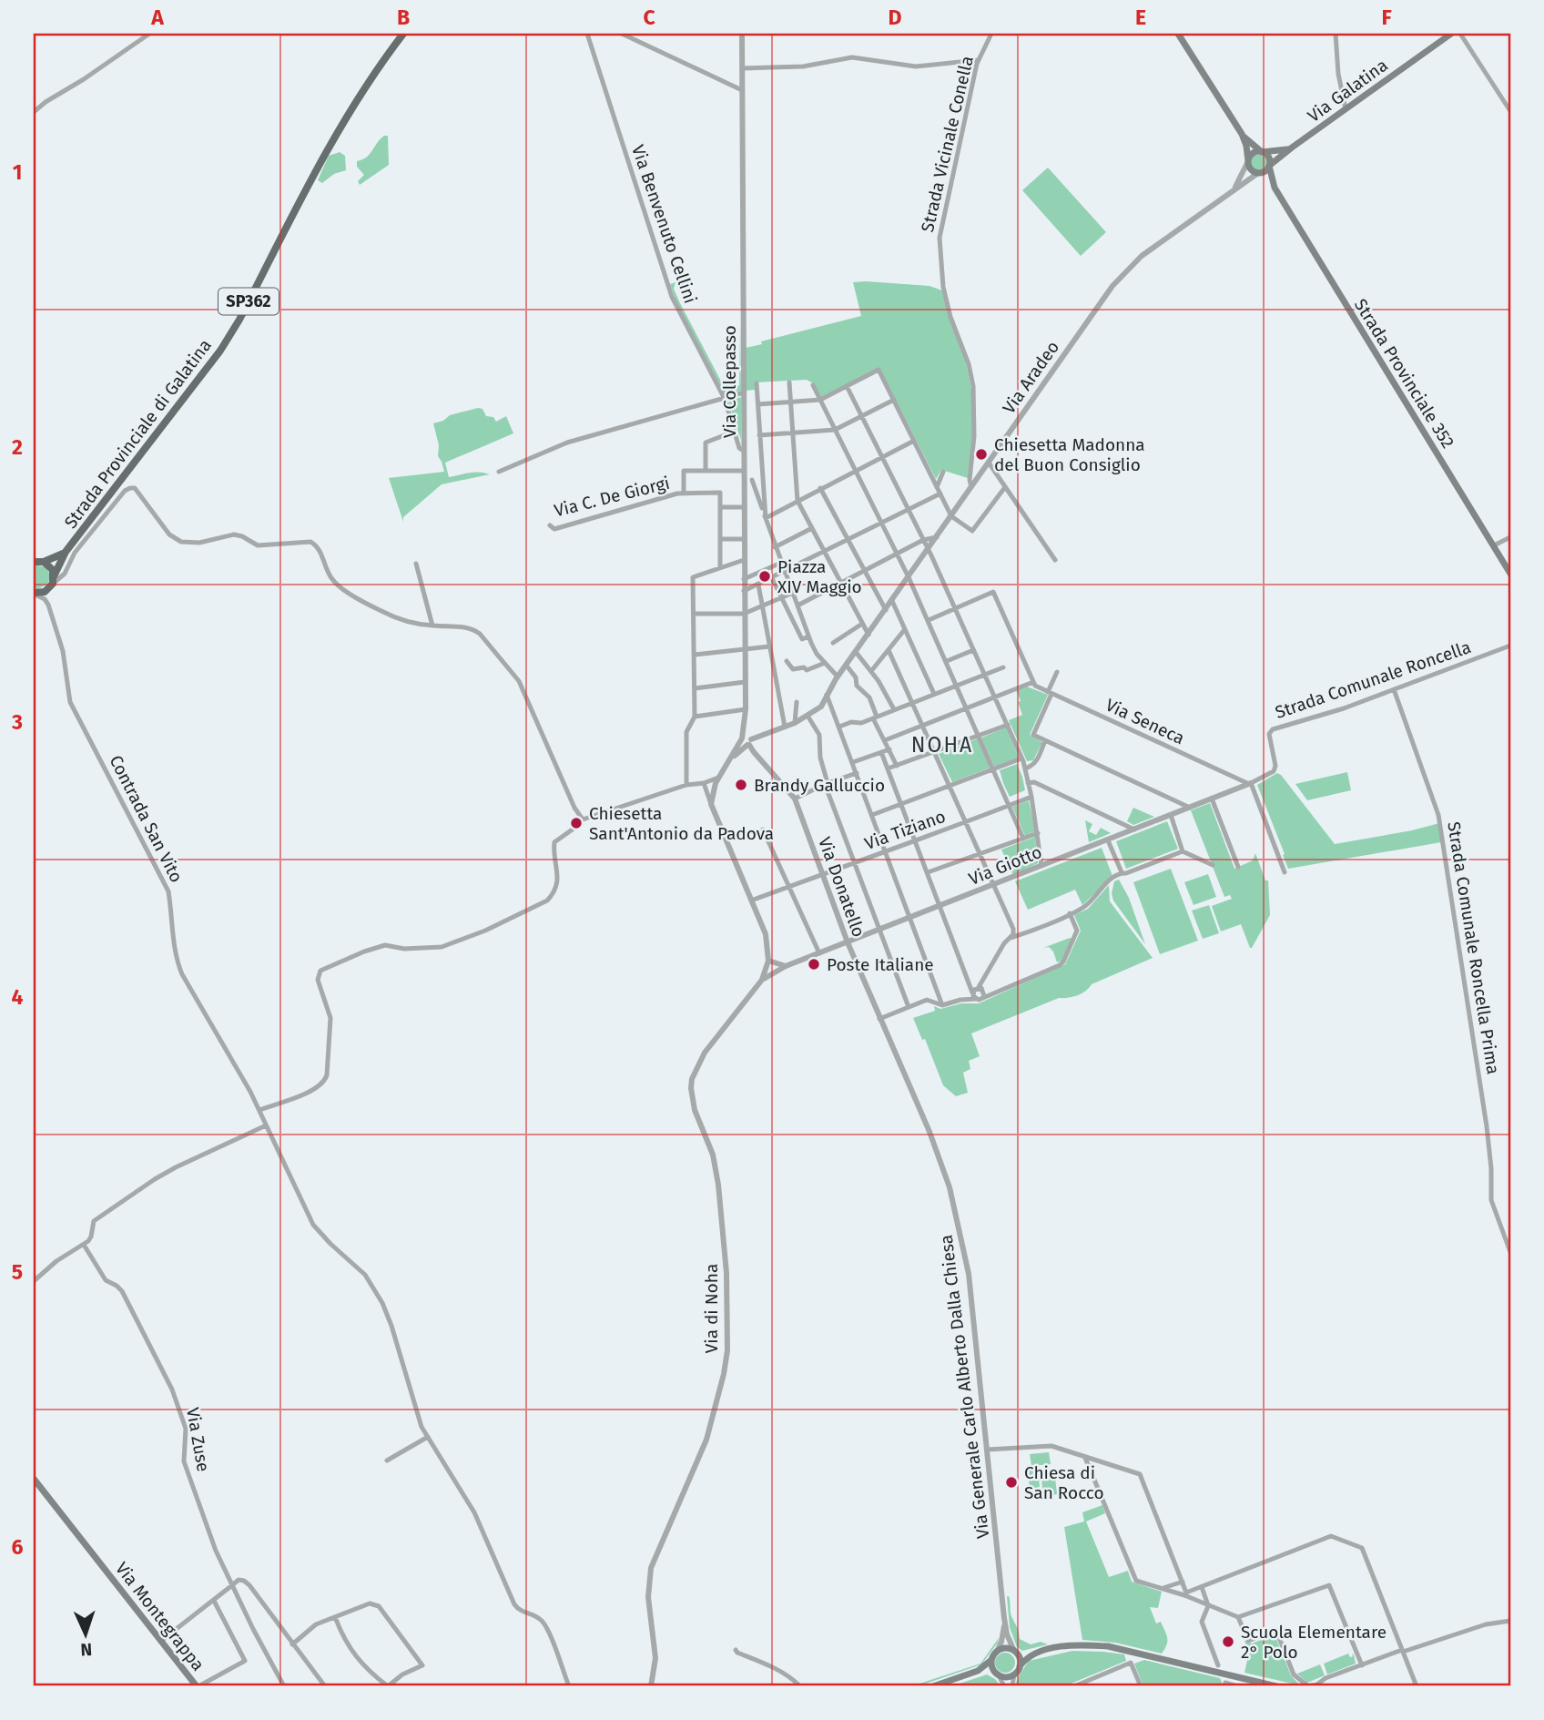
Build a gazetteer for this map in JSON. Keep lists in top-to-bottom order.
{
  "streets": {
    "main road": [
      "Via Galatina",
      "SP362",
      "Strada Provinciale 352",
      "Strada Provinciale di Galatina",
      "Via Montegrappa"
    ],
    "street": [
      "Strada Vicinale Conella",
      "Via Benvenuto Cellini",
      "Via Aradeo",
      "Via Collepasso",
      "Via C. De Giorgi",
      "Strada Comunale Roncella",
      "Via Seneca",
      "Contrada San Vito",
      "Via Tiziano",
      "Via Giotto",
      "Via Donatello",
      "Strada Comunale Roncella Prima",
      "Via di Noha",
      "Via Generale Carlo Alberto Dalla Chiesa",
      "Via Zuse"
    ]
  },
  "crossings": [
    ["Via Galatina", "Strada Provinciale 352"],
    ["Via Galatina", "Via Aradeo"],
    ["Strada Vicinale Conella", "Via Aradeo"],
    ["Via Benvenuto Cellini", "Via Collepasso"],
    ["Strada Provinciale 352", "Via Aradeo"],
    ["Via Collepasso", "Via Donatello"],
    ["Strada Comunale Roncella", "Via Seneca"],
    ["Strada Comunale Roncella", "Via Giotto"],
    ["Strada Comunale Roncella", "Strada Comunale Roncella Prima"],
    ["Via Seneca", "Via Giotto"],
    ["Via Tiziano", "Via Donatello"],
    ["Via Giotto", "Via Donatello"],
    ["Via Giotto", "Via di Noha"],
    ["Via Donatello", "Via Generale Carlo Alberto Dalla Chiesa"]
  ],
  "districts": ["NOHA"],
  "places": [
    "Chiesetta Madonna del Buon Consiglio",
    "Piazza XIV Maggio",
    "Brandy Galluccio",
    "Chiesetta Sant'Antonio da Padova",
    "Poste Italiane",
    "Chiesa di San Rocco",
    "Scuola Elementare 2° Polo"
  ],
  "north": "bottom",
  "grid": {
    "columns": [
      "A",
      "B",
      "C",
      "D",
      "E",
      "F"
    ],
    "rows": [
      "1",
      "2",
      "3",
      "4",
      "5",
      "6"
    ]
  }
}
